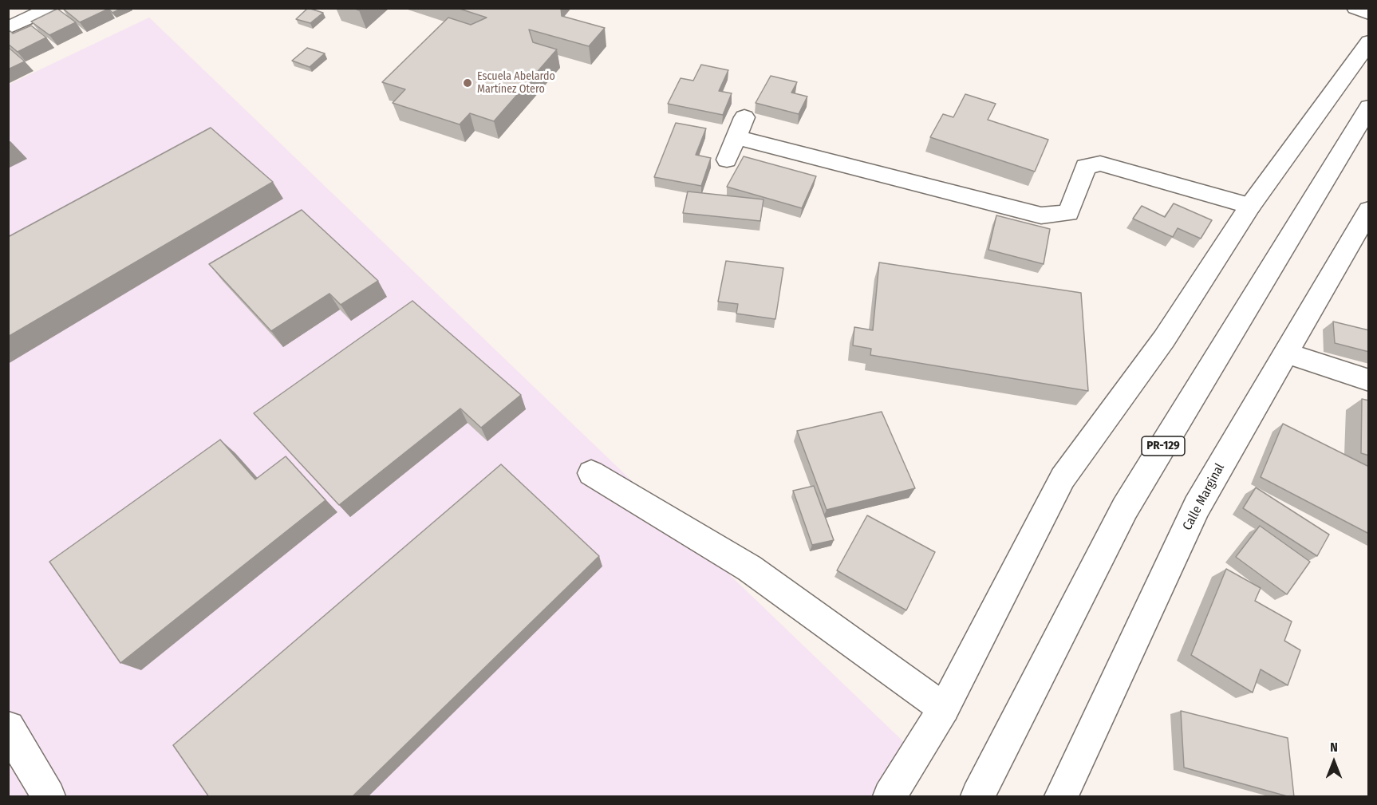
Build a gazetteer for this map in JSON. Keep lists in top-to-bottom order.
{
  "streets": {
    "main road": ["PR-129", "Calle Marginal"]
  },
  "places": ["Escuela Abelardo Martínez Otero"],
  "north": "top"
}
